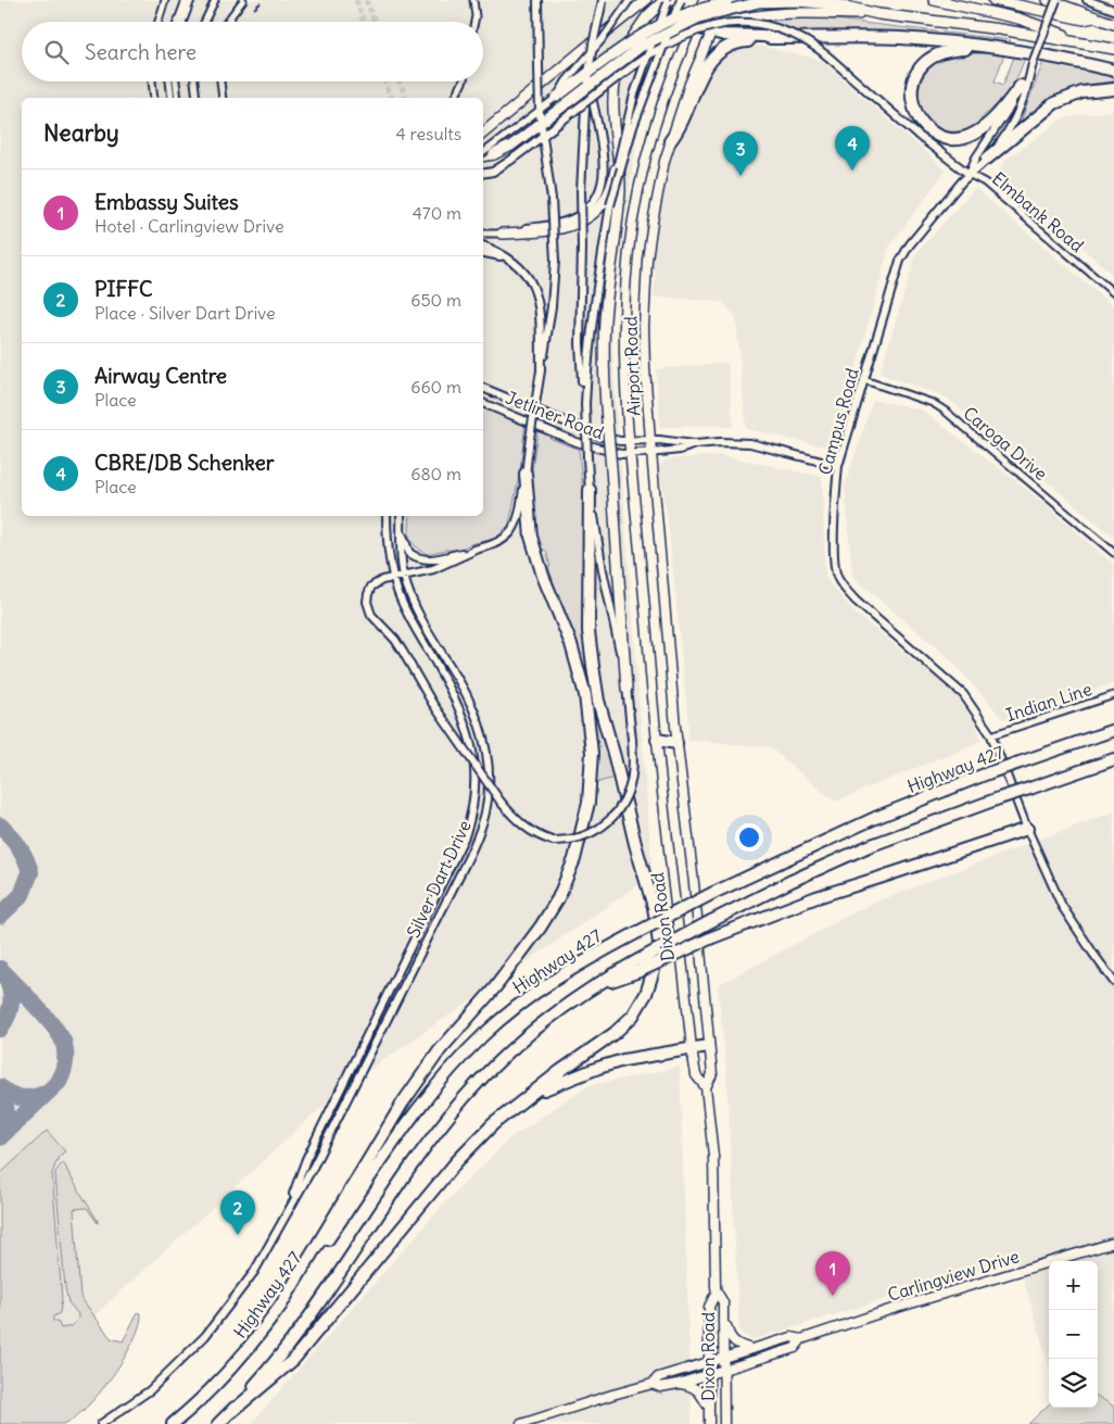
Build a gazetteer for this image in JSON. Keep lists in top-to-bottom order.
{
  "streets": {
    "highway": ["Highway 427"],
    "main road": ["Airport Road", "Dixon Road", "Carlingview Drive"],
    "street": [
      "Elmbank Road",
      "Jetliner Road",
      "Campus Road",
      "Caroga Drive",
      "Indian Line",
      "Silver Dart Drive"
    ]
  },
  "crossings": [
    ["Elmbank Road", "Campus Road"],
    ["Airport Road", "Jetliner Road"],
    ["Airport Road", "Dixon Road"],
    ["Campus Road", "Caroga Drive"],
    ["Campus Road", "Indian Line"],
    ["Dixon Road", "Carlingview Drive"]
  ],
  "page": {
    "search": "Search here",
    "heading": ["Nearby", "4 results"],
    "pins": [
      "4",
      "3",
      "2",
      "1"
    ],
    "list": [
      {
        "mark": "1",
        "name": "Embassy Suites",
        "note": "Hotel · Carlingview Drive",
        "value": "470 m"
      },
      {
        "mark": "2",
        "name": "PIFFC",
        "note": "Place · Silver Dart Drive",
        "value": "650 m"
      },
      {
        "mark": "3",
        "name": "Airway Centre",
        "note": "Place",
        "value": "660 m"
      },
      {
        "mark": "4",
        "name": "CBRE/DB Schenker",
        "note": "Place",
        "value": "680 m"
      }
    ],
    "map_buttons": ["+", "−"]
  }
}
